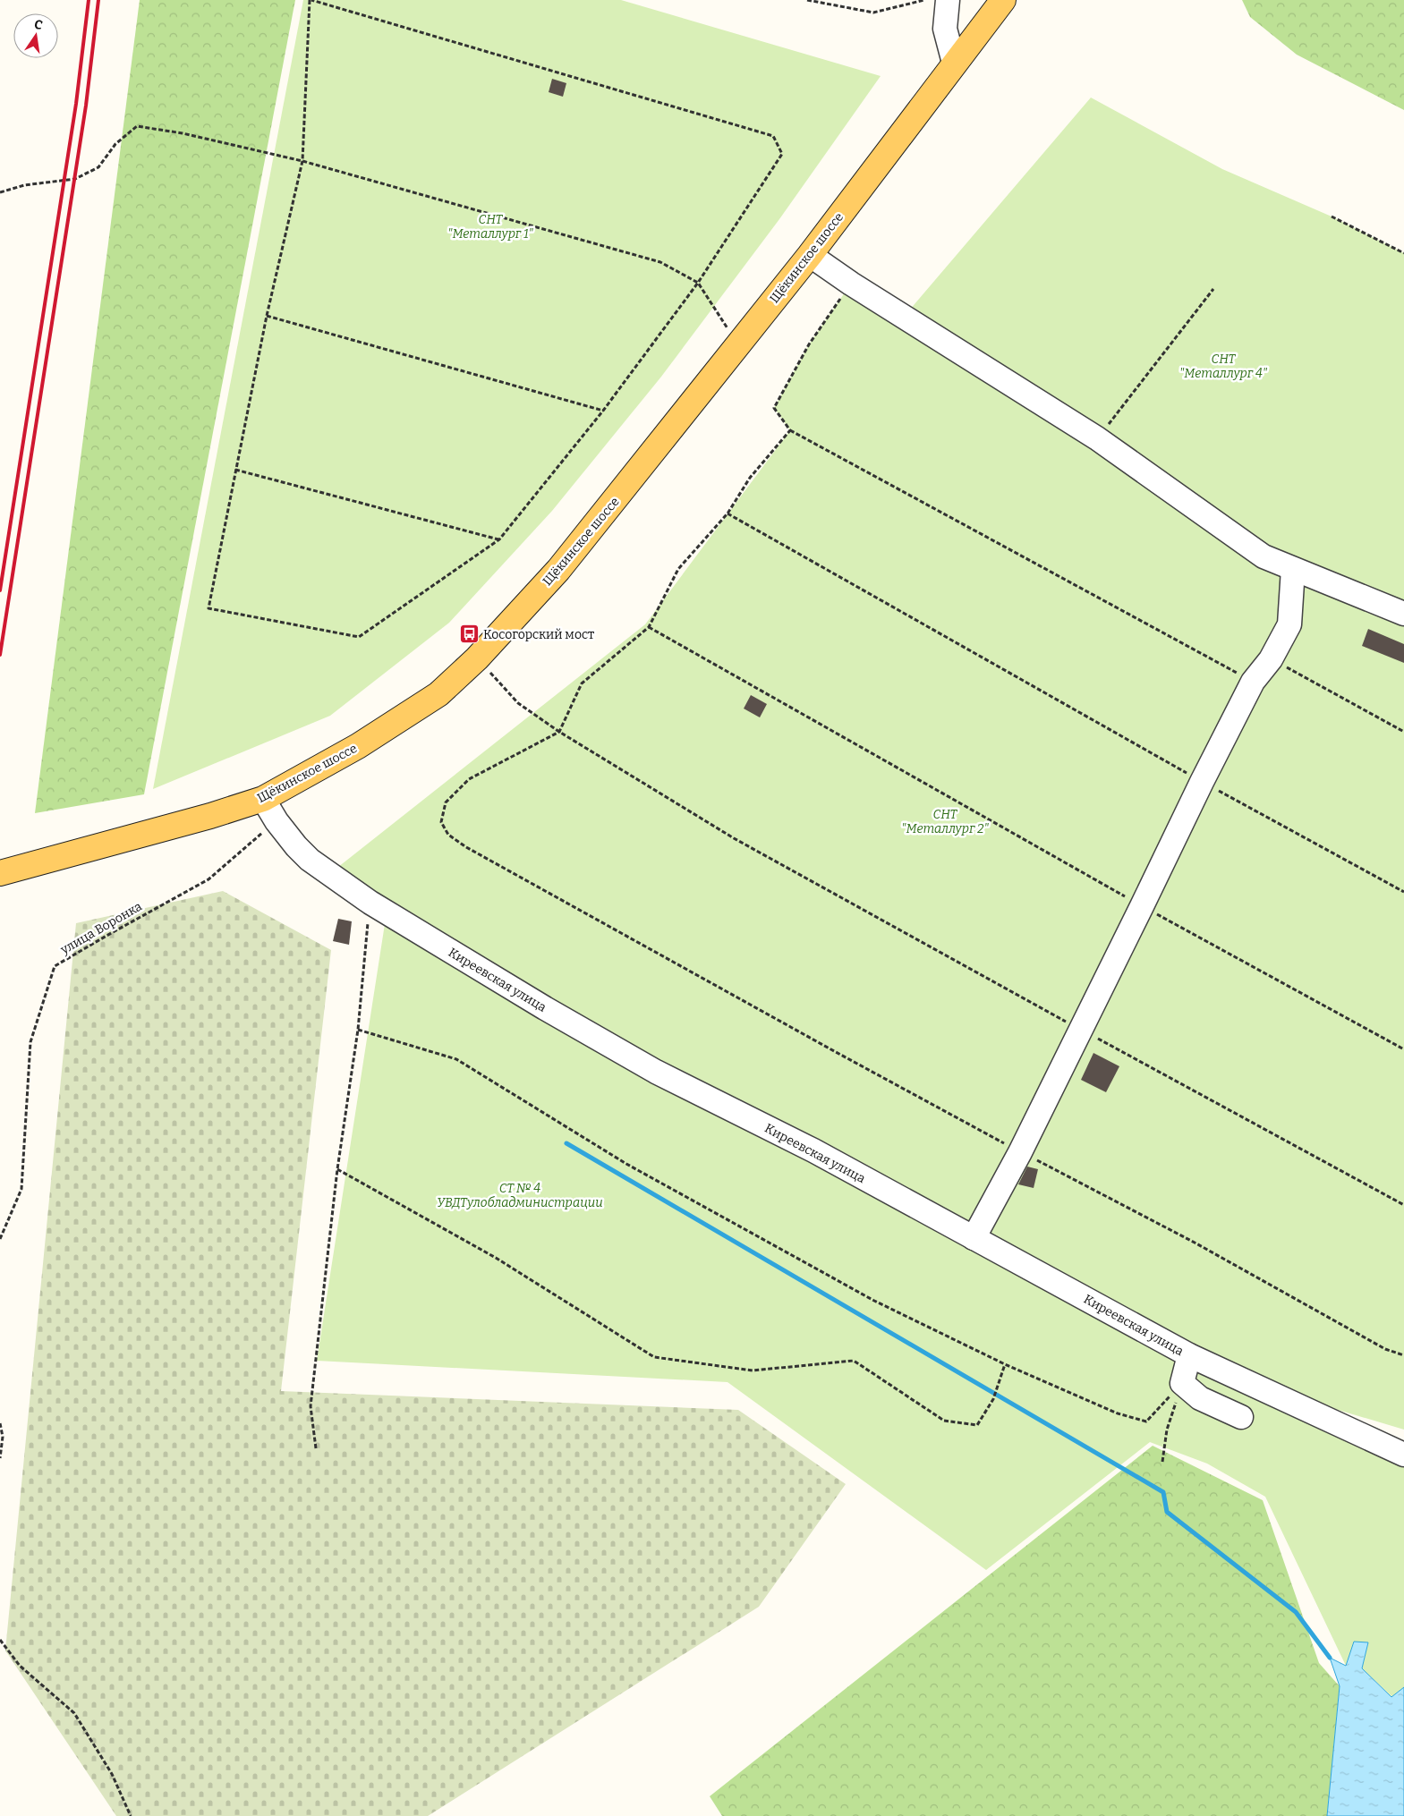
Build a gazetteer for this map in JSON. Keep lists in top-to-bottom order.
{
  "streets": {
    "main road": ["Щёкинское шоссе"],
    "street": ["Киреевская улица"],
    "path": ["улица Воронка"]
  },
  "crossings": [
    ["Щёкинское шоссе", "Киреевская улица"],
    ["улица Воронка", "Киреевская улица"]
  ],
  "parks": [
    "СНТ \"Металлург 1\"",
    "СНТ \"Металлург 4\"",
    "СНТ \"Металлург 2\"",
    "СТ № 4 УВДТулобладминистрации"
  ],
  "places": {
    "bus stop": ["Косогорский мост"]
  },
  "north": "top"
}
